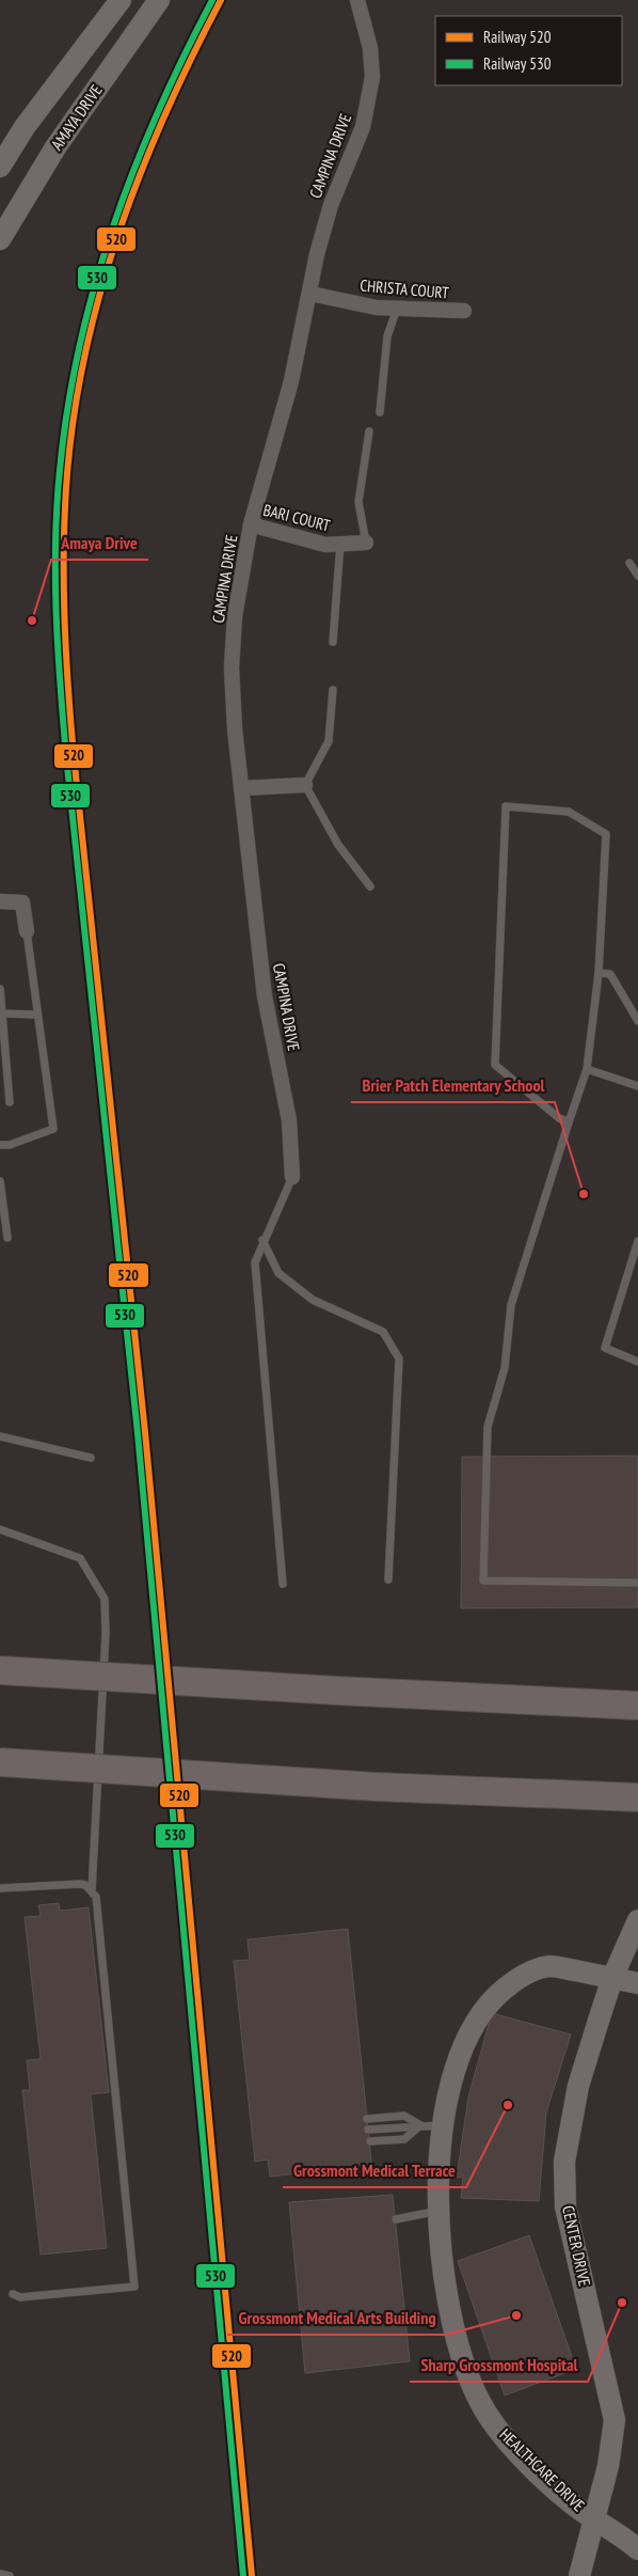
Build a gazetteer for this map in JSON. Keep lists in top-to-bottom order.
{
  "streets": {
    "street": [
      "AMAYA DRIVE",
      "CAMPINA DRIVE",
      "CHRISTA COURT",
      "BARI COURT",
      "CENTER DRIVE",
      "HEALTHCARE DRIVE"
    ]
  },
  "crossings": [
    ["CAMPINA DRIVE", "CHRISTA COURT"],
    ["CAMPINA DRIVE", "BARI COURT"],
    ["CENTER DRIVE", "HEALTHCARE DRIVE"]
  ],
  "places": [
    "Amaya Drive",
    "Brier Patch Elementary School",
    "Grossmont Medical Terrace",
    "Sharp Grossmont Hospital",
    "Grossmont Medical Arts Building"
  ],
  "lines": ["rail line 520", "rail line 530"],
  "legend": ["Railway 520", "Railway 530"]
}
